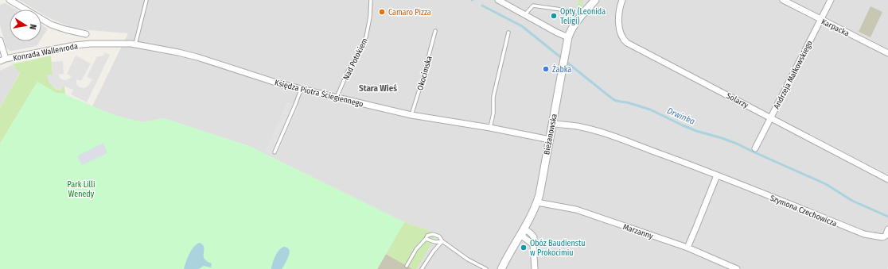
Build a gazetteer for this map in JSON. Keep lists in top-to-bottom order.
{
  "streets": {
    "street": [
      "Karpacka",
      "Konrada Wallenroda",
      "Andrzeja Małkowskiego",
      "Księdza Piotra Ściegiennego",
      "Solarzy",
      "Bieżanowska",
      "Szymona Czechowicza",
      "Marzanny"
    ],
    "lane": ["Nad Potokiem", "Okocimska"]
  },
  "crossings": [
    ["Karpacka", "Andrzeja Małkowskiego"],
    ["Konrada Wallenroda", "Księdza Piotra Ściegiennego"],
    ["Nad Potokiem", "Księdza Piotra Ściegiennego"],
    ["Okocimska", "Księdza Piotra Ściegiennego"],
    ["Andrzeja Małkowskiego", "Solarzy"],
    ["Księdza Piotra Ściegiennego", "Bieżanowska"],
    ["Bieżanowska", "Szymona Czechowicza"],
    ["Bieżanowska", "Marzanny"]
  ],
  "districts": ["Stara Wieś"],
  "water": ["Drwinka"],
  "parks": ["Park Lilli Wenedy"],
  "places": [
    "Camaro Pizza",
    "Opty (Leonida Teligi)",
    "Żabka",
    "Obóz Baudienstu w Prokocimiu"
  ],
  "north": "right"
}
